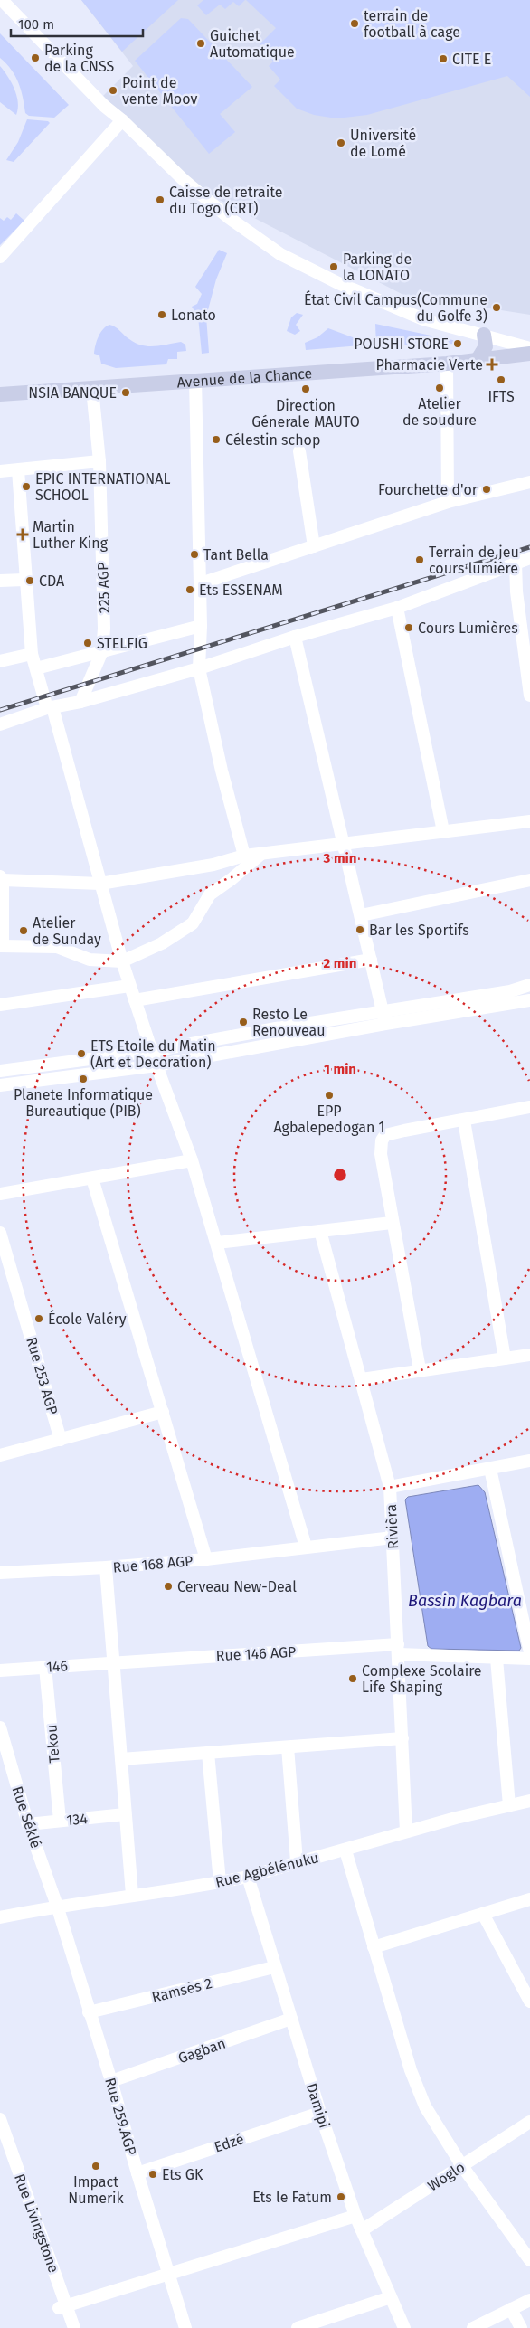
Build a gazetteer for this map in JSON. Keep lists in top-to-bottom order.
{
  "streets": {
    "main road": ["Avenue de la Chance"],
    "street": [
      "225 AGP",
      "Rue 253 AGP",
      "Rivièra",
      "Rue 168 AGP",
      "Rue 146 AGP",
      "146",
      "Tekou",
      "Rue Séklé",
      "134",
      "Rue Agbélénuku",
      "Ramsès 2",
      "Gagban",
      "Damipi",
      "Rue 259.AGP",
      "Edzé",
      "Woglo",
      "Rue Livingstone"
    ]
  },
  "crossings": [
    ["Avenue de la Chance", "225 AGP"],
    ["Rivièra", "Rue 168 AGP"],
    ["Rivièra", "Rue 146 AGP"],
    ["Rivièra", "Rue Agbélénuku"],
    ["Rue 146 AGP", "146"],
    ["146", "Tekou"],
    ["Tekou", "134"],
    ["Rue Séklé", "134"],
    ["Rue Séklé", "Rue Agbélénuku"],
    ["Rue Séklé", "Rue 259.AGP"],
    ["Rue Agbélénuku", "Damipi"],
    ["Rue Agbélénuku", "Rue 259.AGP"],
    ["Ramsès 2", "Damipi"],
    ["Ramsès 2", "Rue 259.AGP"],
    ["Gagban", "Damipi"],
    ["Gagban", "Rue 259.AGP"],
    ["Damipi", "Edzé"],
    ["Damipi", "Woglo"],
    ["Rue 259.AGP", "Edzé"]
  ],
  "water": ["Bassin Kagbara"],
  "places": {
    "other": [
      "terrain de football à cage",
      "Guichet Automatique",
      "Parking de la CNSS",
      "CITE E",
      "Point de vente Moov",
      "Université de Lomé",
      "Caisse de retraite du Togo (CRT)",
      "Parking de la LONATO",
      "État Civil Campus(Commune du Golfe 3)",
      "Lonato",
      "POUSHI STORE",
      "IFTS",
      "Atelier de soudure",
      "Direction Génerale MAUTO",
      "NSIA BANQUE",
      "Célestin schop",
      "EPIC INTERNATIONAL SCHOOL",
      "Fourchette d'or",
      "Tant Bella",
      "Terrain de jeu cours lumière",
      "CDA",
      "Ets ESSENAM",
      "Cours Lumières",
      "STELFIG",
      "Bar les Sportifs",
      "Atelier de Sunday",
      "Resto Le Renouveau",
      "ETS Etoile du Matin (Art et Decoration)",
      "Planete Informatique Bureautique (PIB)",
      "EPP Agbalepedogan 1",
      "École Valéry",
      "Cerveau New-Deal",
      "Complexe Scolaire Life Shaping",
      "Impact Numerik",
      "Ets GK",
      "Ets le Fatum"
    ],
    "health": ["Pharmacie Verte", "Martin Luther King"]
  },
  "scale_bar": "100 m",
  "rings": ["3 min", "2 min", "1 min"]
}
